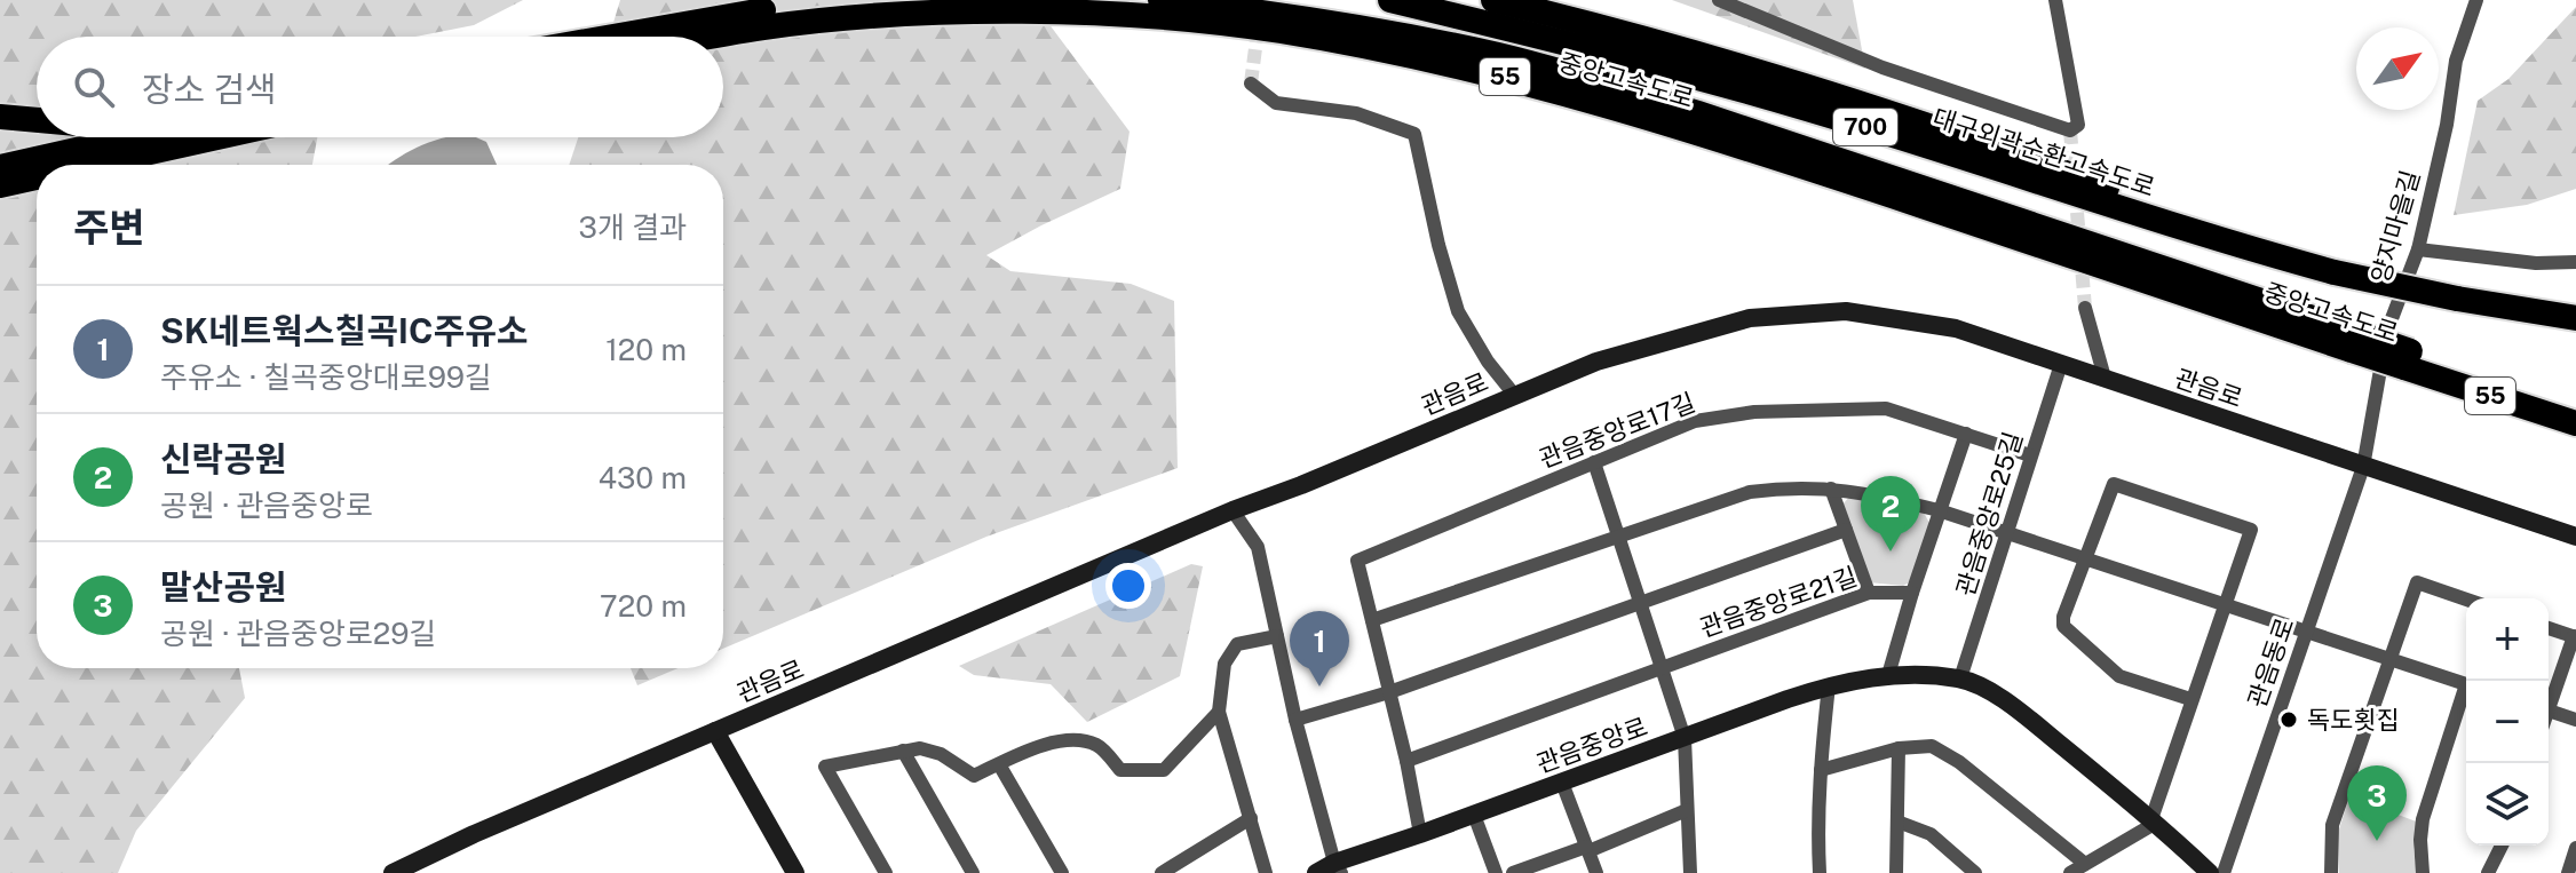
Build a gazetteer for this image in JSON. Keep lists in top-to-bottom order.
{
  "streets": {
    "highway": [
      "55",
      "중앙고속도로",
      "700",
      "대구외곽순환고속도로"
    ],
    "main road": ["관음로", "관음중앙로"],
    "street": [
      "양지마을길",
      "관음중앙로17길",
      "관음중앙로25길",
      "관음중앙로21길",
      "관음동로"
    ]
  },
  "crossings": [
    ["양지마을길", "관음로"],
    ["양지마을길", "관음동로"],
    ["관음로", "관음중앙로25길"],
    ["관음로", "관음동로"],
    ["관음중앙로17길", "관음중앙로25길"],
    ["관음중앙로17길", "관음중앙로"],
    ["관음중앙로25길", "관음중앙로"]
  ],
  "places": ["독도횟집"],
  "north": "top right",
  "page": {
    "search": "장소 검색",
    "heading": ["주변", "3개 결과"],
    "list": [
      {
        "mark": "1",
        "name": "SK네트웍스칠곡IC주유소",
        "note": "주유소 · 칠곡중앙대로99길",
        "value": "120 m"
      },
      {
        "mark": "2",
        "name": "신락공원",
        "note": "공원 · 관음중앙로",
        "value": "430 m"
      },
      {
        "mark": "3",
        "name": "말산공원",
        "note": "공원 · 관음중앙로29길",
        "value": "720 m"
      }
    ],
    "pins": ["2", "1", "3"],
    "map_buttons": ["+", "−"]
  }
}
